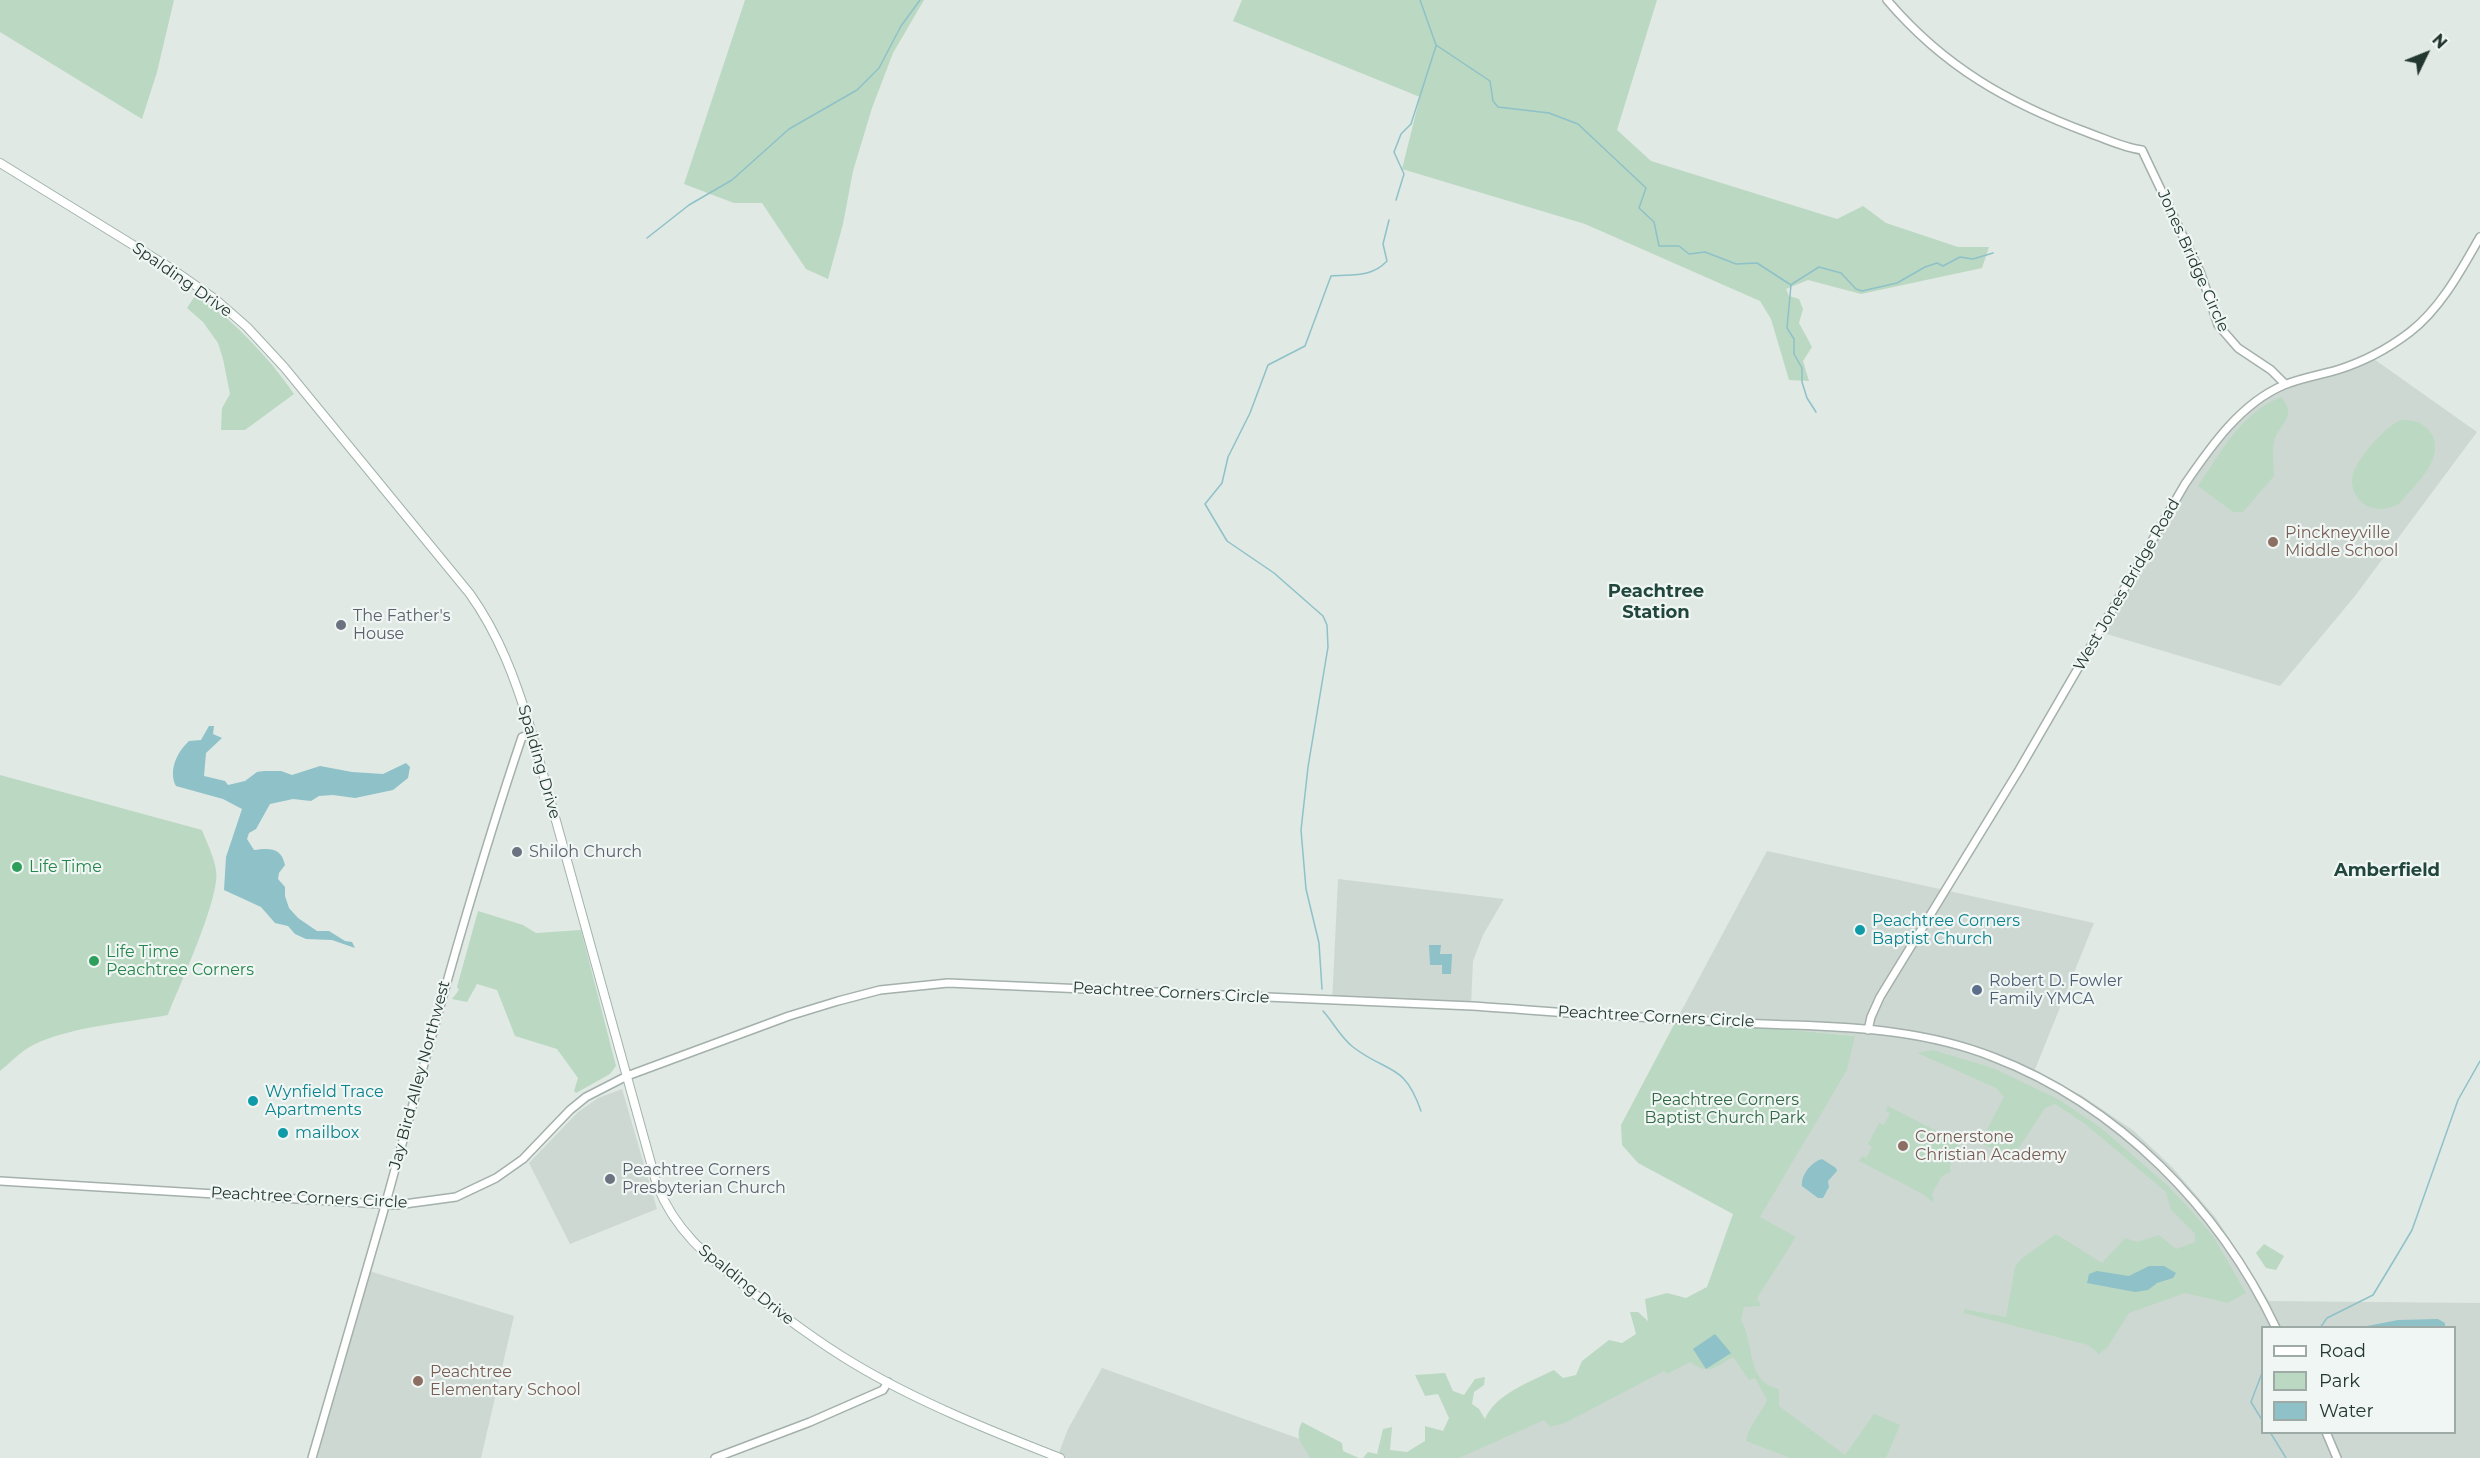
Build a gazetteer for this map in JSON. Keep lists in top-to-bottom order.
{
  "streets": {
    "main road": ["Spalding Drive"],
    "street": [
      "Jones Bridge Circle",
      "West Jones Bridge Road",
      "Peachtree Corners Circle",
      "Jay Bird Alley Northwest"
    ]
  },
  "crossings": [
    ["Jones Bridge Circle", "West Jones Bridge Road"],
    ["Spalding Drive", "Peachtree Corners Circle"],
    ["Spalding Drive", "Jay Bird Alley Northwest"],
    ["West Jones Bridge Road", "Peachtree Corners Circle"],
    ["Peachtree Corners Circle", "Jay Bird Alley Northwest"]
  ],
  "districts": ["Peachtree Station", "Amberfield"],
  "parks": ["Peachtree Corners Baptist Church Park"],
  "places": [
    "Pinckneyville Middle School",
    "The Father's House",
    "Shiloh Church",
    "Life Time",
    "Peachtree Corners Baptist Church",
    "Life Time Peachtree Corners",
    "Robert D. Fowler Family YMCA",
    "Wynfield Trace Apartments",
    "mailbox",
    "Cornerstone Christian Academy",
    "Peachtree Corners Presbyterian Church",
    "Peachtree Elementary School"
  ],
  "legend": ["Road", "Park", "Water"],
  "north": "top right"
}
